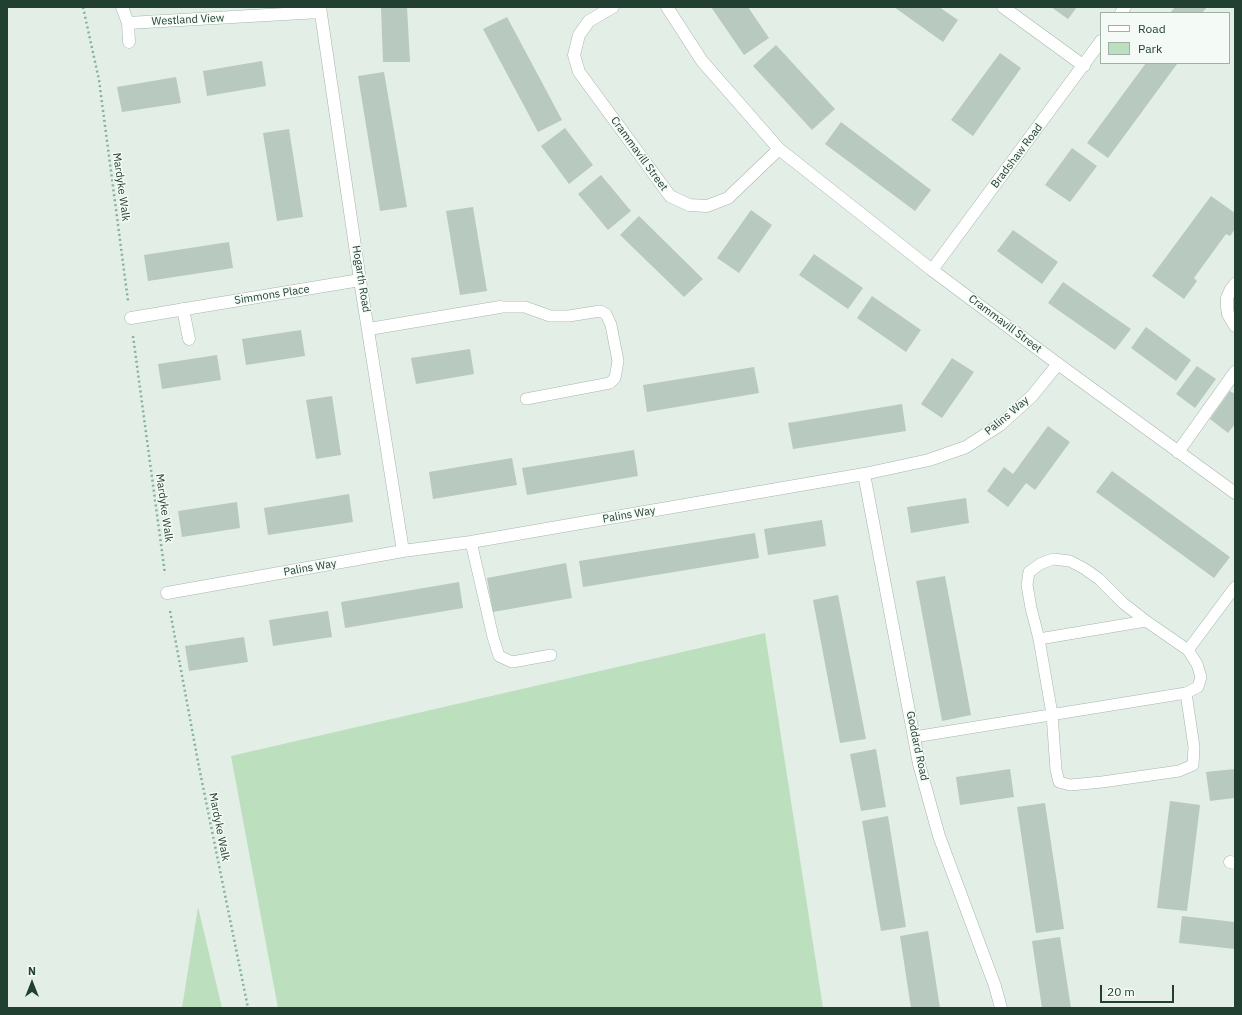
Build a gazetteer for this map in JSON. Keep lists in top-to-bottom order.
{
  "streets": {
    "street": [
      "Westland View",
      "Crammavill Street",
      "Bradshaw Road",
      "Hogarth Road",
      "Simmons Place",
      "Palins Way",
      "Goddard Road"
    ],
    "path": ["Mardyke Walk"]
  },
  "crossings": [
    ["Westland View", "Hogarth Road"],
    ["Crammavill Street", "Bradshaw Road"],
    ["Crammavill Street", "Palins Way"],
    ["Mardyke Walk", "Simmons Place"],
    ["Mardyke Walk", "Palins Way"],
    ["Hogarth Road", "Simmons Place"],
    ["Hogarth Road", "Palins Way"],
    ["Palins Way", "Goddard Road"]
  ],
  "legend": ["Road", "Park"],
  "scale_bar": "20 m",
  "north": "top"
}
